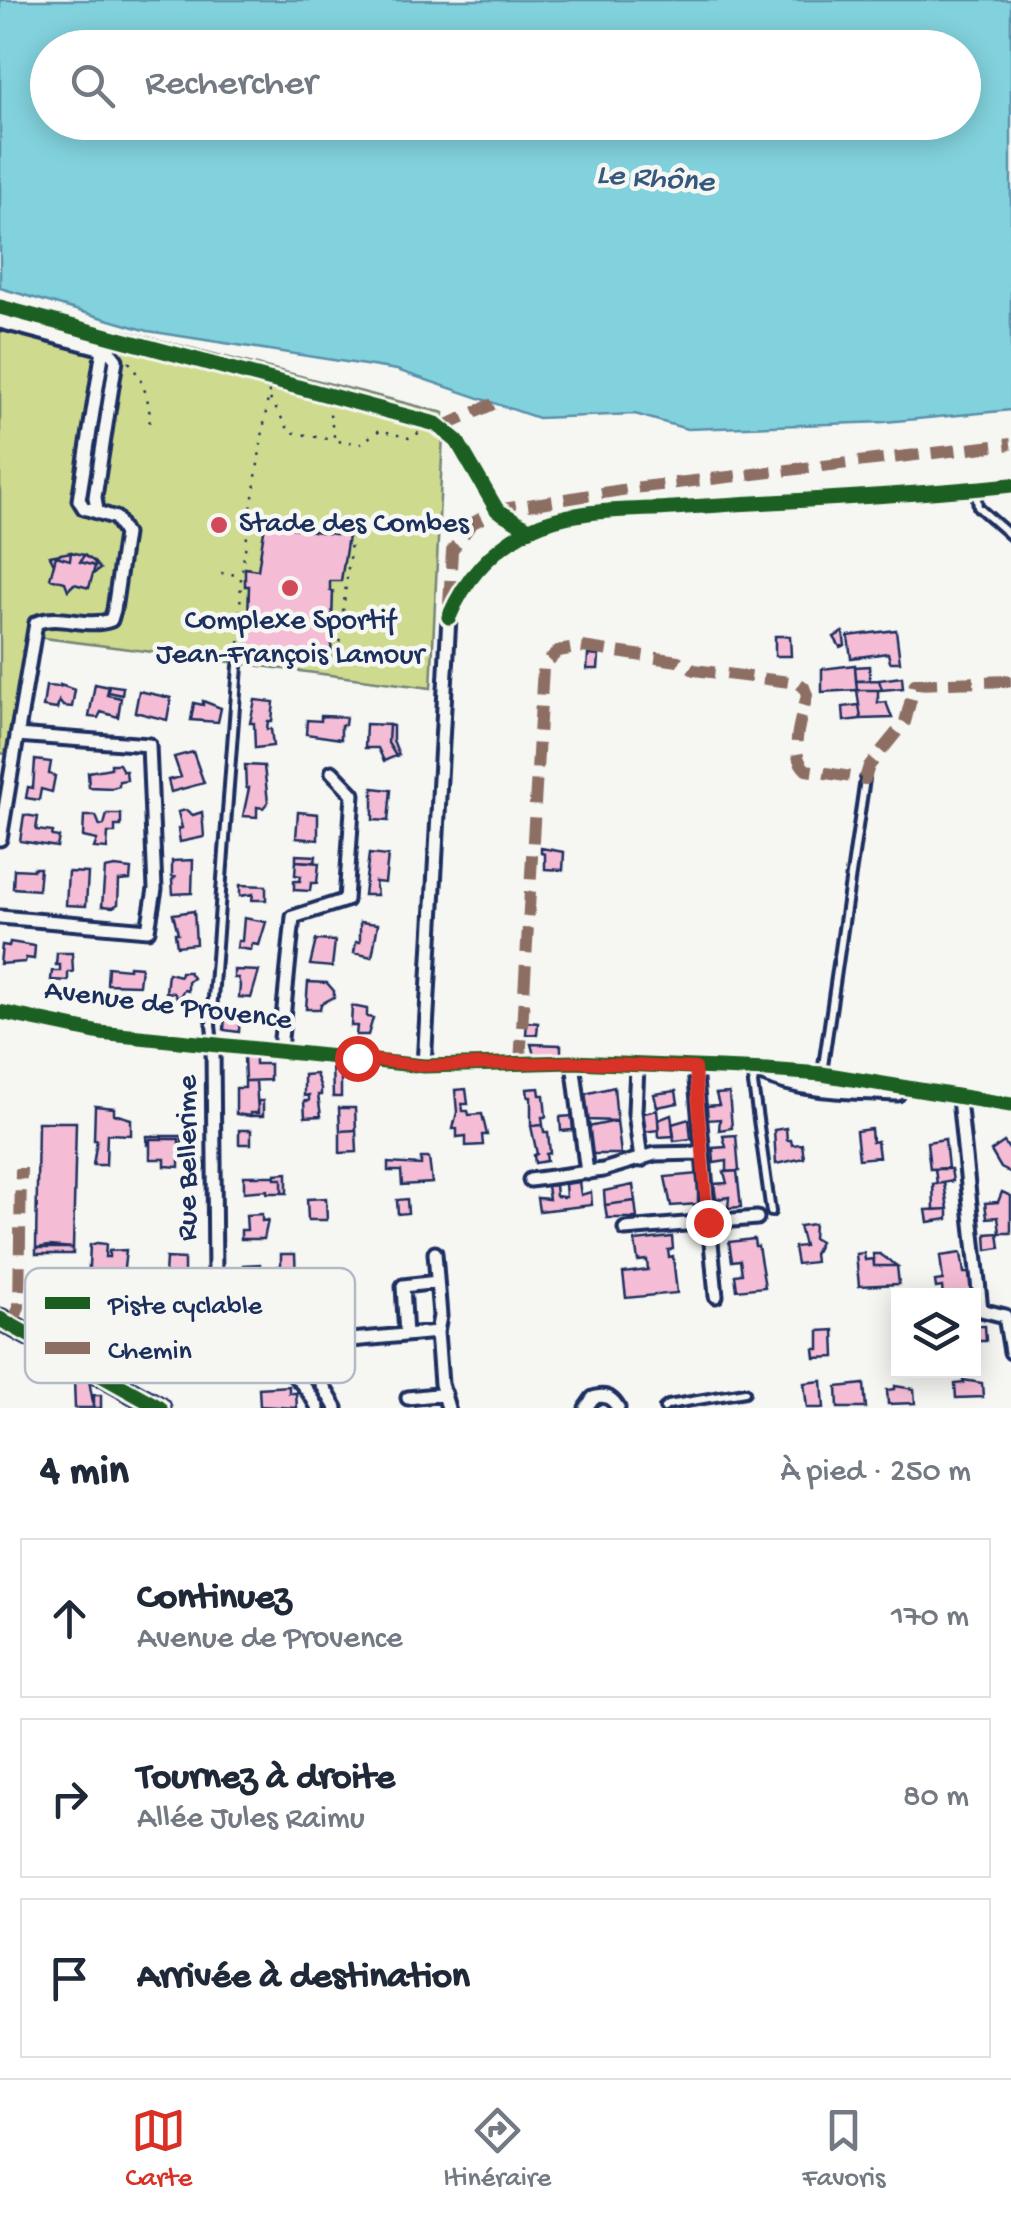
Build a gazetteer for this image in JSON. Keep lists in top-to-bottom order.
{
  "streets": {
    "street": ["Avenue de Provence", "Rue Bellerime"]
  },
  "crossings": [
    ["Avenue de Provence", "Rue Bellerime"]
  ],
  "water": ["Le Rhône"],
  "places": ["Stade des Combes", "Complexe Sportif Jean-François Lamour"],
  "legend": ["Piste cyclable", "Chemin"],
  "page": {
    "search": "Rechercher",
    "heading": ["4 min", "À pied · 250 m"],
    "list": [
      ["Continuez", "Avenue de Provence", "170 m"],
      ["Tournez à droite", "Allée Jules Raimu", "80 m"],
      "Arrivée à destination"
    ],
    "nav": ["Carte", "Itinéraire", "Favoris"]
  }
}
